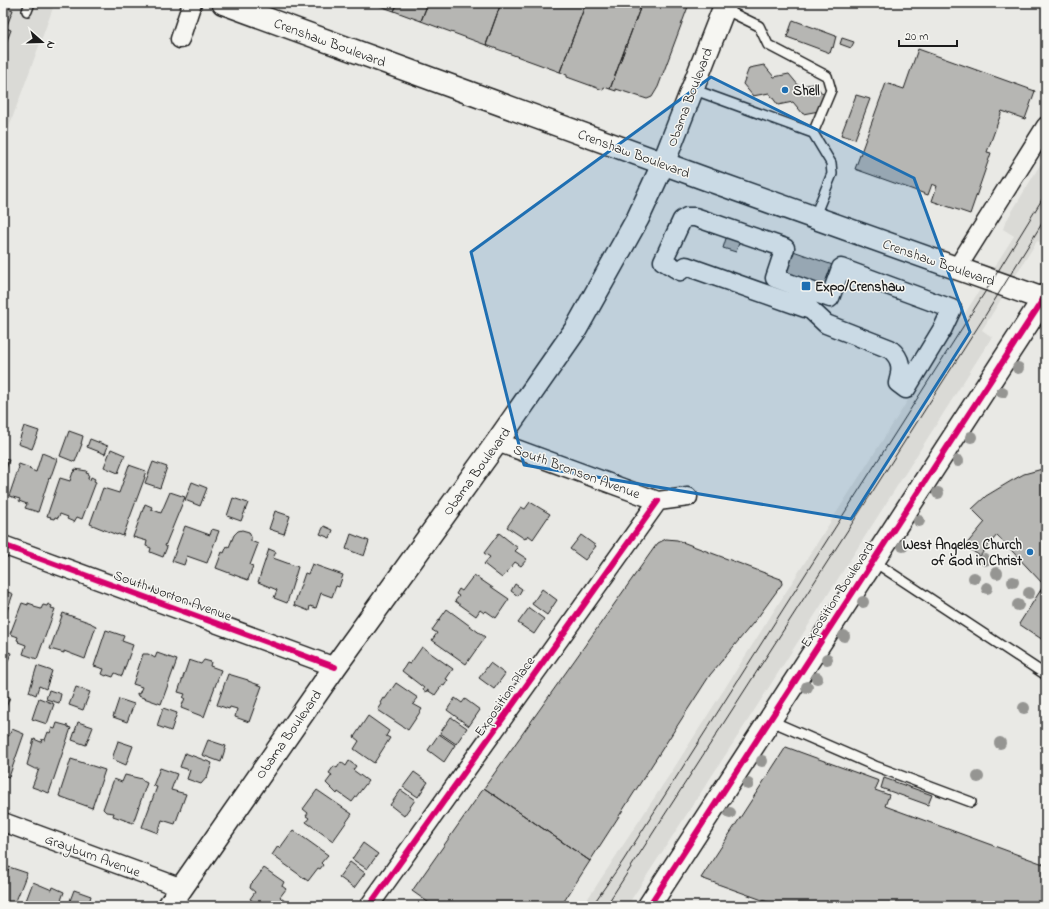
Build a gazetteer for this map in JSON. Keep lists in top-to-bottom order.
{
  "streets": {
    "main road": ["Crenshaw Boulevard", "Obama Boulevard", "Exposition Boulevard"],
    "street": [
      "South Bronson Avenue",
      "South Norton Avenue",
      "Exposition Place",
      "Grayburn Avenue"
    ]
  },
  "crossings": [
    ["Crenshaw Boulevard", "Obama Boulevard"],
    ["Crenshaw Boulevard", "Exposition Boulevard"],
    ["Obama Boulevard", "South Bronson Avenue"],
    ["Obama Boulevard", "South Norton Avenue"],
    ["Obama Boulevard", "Grayburn Avenue"],
    ["South Bronson Avenue", "Exposition Place"]
  ],
  "places": {
    "other": ["Shell", "West Angeles Church of God in Christ"],
    "transit": ["Expo/Crenshaw"]
  },
  "scale_bar": "20 m",
  "north": "right"
}
